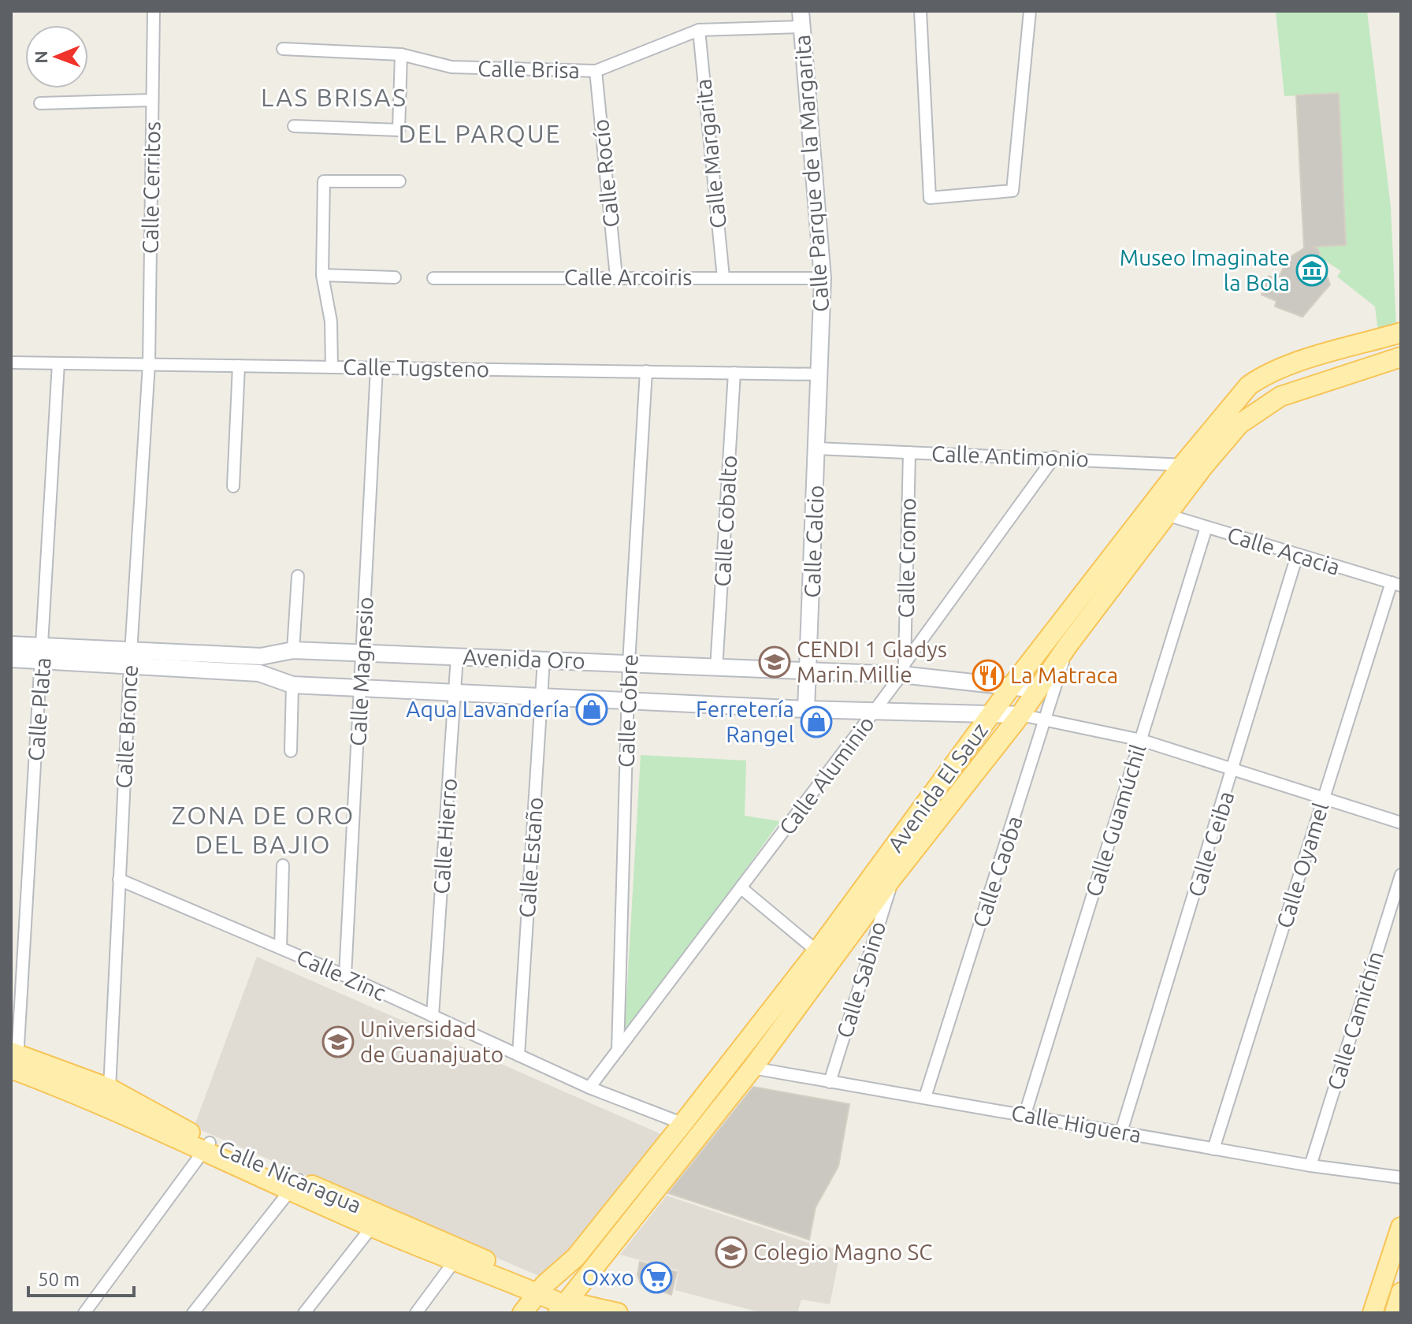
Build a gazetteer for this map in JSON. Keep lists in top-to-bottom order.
{
  "streets": {
    "main road": [
      "Calle Parque de la Margarita",
      "Calle Calcio",
      "Avenida Oro",
      "Avenida El Sauz",
      "Calle Nicaragua"
    ],
    "street": [
      "Calle Brisa",
      "Calle Margarita",
      "Calle Rocío",
      "Calle Cerritos",
      "Calle Arcoiris",
      "Calle Tugsteno",
      "Calle Antimonio",
      "Calle Cobalto",
      "Calle Acacia",
      "Calle Cromo",
      "Calle Magnesio",
      "Calle Plata",
      "Calle Cobre",
      "Calle Bronce",
      "Calle Aluminio",
      "Calle Guamúchil",
      "Calle Hierro",
      "Calle Ceiba",
      "Calle Estaño",
      "Calle Oyamel",
      "Calle Caoba",
      "Calle Zinc",
      "Calle Sabino",
      "Calle Camichín",
      "Calle Higuera"
    ]
  },
  "crossings": [
    ["Calle Brisa", "Calle Margarita"],
    ["Calle Brisa", "Calle Rocío"],
    ["Calle Brisa", "Calle Parque de la Margarita"],
    ["Calle Margarita", "Calle Arcoiris"],
    ["Calle Rocío", "Calle Arcoiris"],
    ["Calle Parque de la Margarita", "Calle Arcoiris"],
    ["Calle Parque de la Margarita", "Calle Tugsteno"],
    ["Calle Parque de la Margarita", "Calle Calcio"],
    ["Calle Cerritos", "Calle Tugsteno"],
    ["Calle Cerritos", "Calle Bronce"],
    ["Calle Tugsteno", "Calle Cobalto"],
    ["Calle Tugsteno", "Calle Calcio"],
    ["Calle Tugsteno", "Calle Magnesio"],
    ["Calle Tugsteno", "Calle Plata"],
    ["Calle Tugsteno", "Calle Cobre"],
    ["Calle Tugsteno", "Calle Bronce"],
    ["Calle Antimonio", "Calle Calcio"],
    ["Calle Antimonio", "Calle Cromo"],
    ["Calle Antimonio", "Calle Aluminio"],
    ["Calle Antimonio", "Avenida El Sauz"],
    ["Calle Cobalto", "Avenida Oro"],
    ["Calle Calcio", "Avenida Oro"],
    ["Calle Acacia", "Avenida El Sauz"],
    ["Calle Acacia", "Calle Guamúchil"],
    ["Calle Acacia", "Calle Ceiba"],
    ["Calle Acacia", "Calle Oyamel"],
    ["Calle Cromo", "Avenida Oro"],
    ["Calle Cromo", "Calle Aluminio"],
    ["Avenida Oro", "Calle Magnesio"],
    ["Avenida Oro", "Calle Plata"],
    ["Avenida Oro", "Calle Cobre"],
    ["Avenida Oro", "Calle Bronce"],
    ["Avenida Oro", "Calle Aluminio"],
    ["Avenida Oro", "Avenida El Sauz"],
    ["Avenida Oro", "Calle Hierro"],
    ["Avenida Oro", "Calle Estaño"],
    ["Calle Magnesio", "Calle Zinc"],
    ["Calle Plata", "Calle Nicaragua"],
    ["Calle Cobre", "Calle Aluminio"],
    ["Calle Bronce", "Calle Zinc"],
    ["Calle Bronce", "Calle Nicaragua"],
    ["Calle Aluminio", "Calle Zinc"],
    ["Avenida El Sauz", "Calle Caoba"],
    ["Avenida El Sauz", "Calle Zinc"],
    ["Avenida El Sauz", "Calle Sabino"],
    ["Avenida El Sauz", "Calle Higuera"],
    ["Avenida El Sauz", "Calle Nicaragua"],
    ["Calle Guamúchil", "Calle Higuera"],
    ["Calle Hierro", "Calle Zinc"],
    ["Calle Ceiba", "Calle Higuera"],
    ["Calle Estaño", "Calle Zinc"],
    ["Calle Oyamel", "Calle Higuera"],
    ["Calle Caoba", "Calle Higuera"],
    ["Calle Sabino", "Calle Higuera"],
    ["Calle Camichín", "Calle Higuera"]
  ],
  "districts": ["LAS BRISAS", "DEL PARQUE", "ZONA DE ORO DEL BAJIO"],
  "places": {
    "museum": ["Museo Imaginate la Bola"],
    "school or university": ["CENDI 1 Gladys Marin Millie", "Universidad de Guanajuato", "Colegio Magno SC"],
    "restaurant": ["La Matraca"],
    "shop": ["Aqua Lavandería", "Ferretería Rangel"],
    "supermarket": ["Oxxo"]
  },
  "scale_bar": "50 m",
  "north": "left"
}
